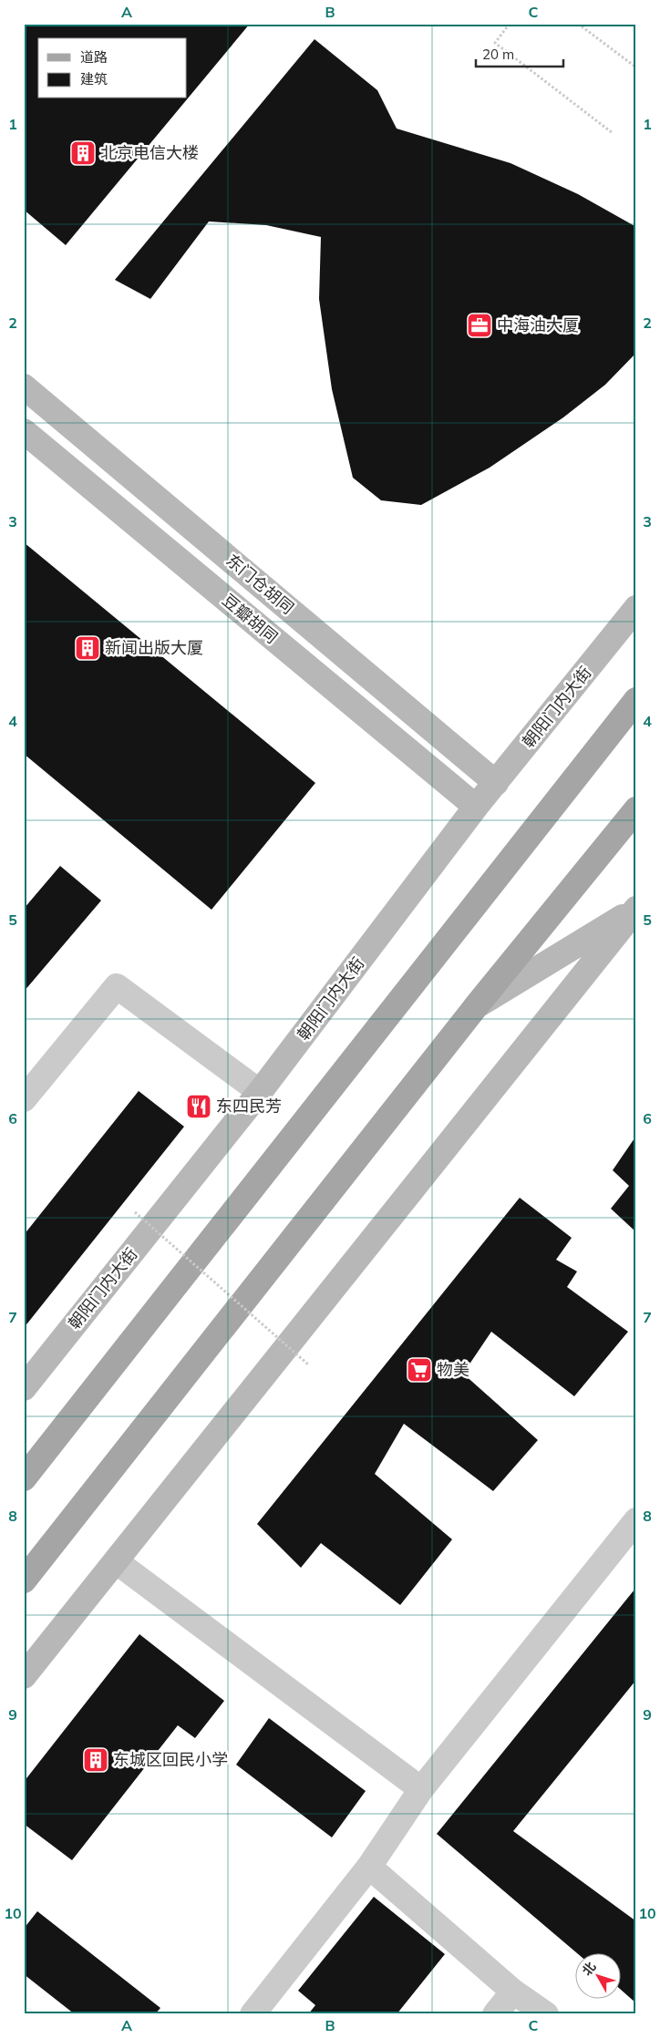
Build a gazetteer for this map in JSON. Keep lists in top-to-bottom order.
{
  "streets": {
    "street": ["东门仓胡同", "豆瓣胡同", "朝阳门内大街"]
  },
  "crossings": [
    ["东门仓胡同", "朝阳门内大街"],
    ["豆瓣胡同", "朝阳门内大街"]
  ],
  "places": {
    "building": ["北京电信大楼", "新闻出版大厦", "东城区回民小学"],
    "office": ["中海油大厦"],
    "restaurant": ["东四民芳"],
    "supermarket": ["物美"]
  },
  "legend": ["道路", "建筑"],
  "scale_bar": "20 m",
  "north": "top left",
  "grid": {
    "columns": ["A", "B", "C"],
    "rows": [
      "1",
      "2",
      "3",
      "4",
      "5",
      "6",
      "7",
      "8",
      "9",
      "10"
    ]
  }
}
